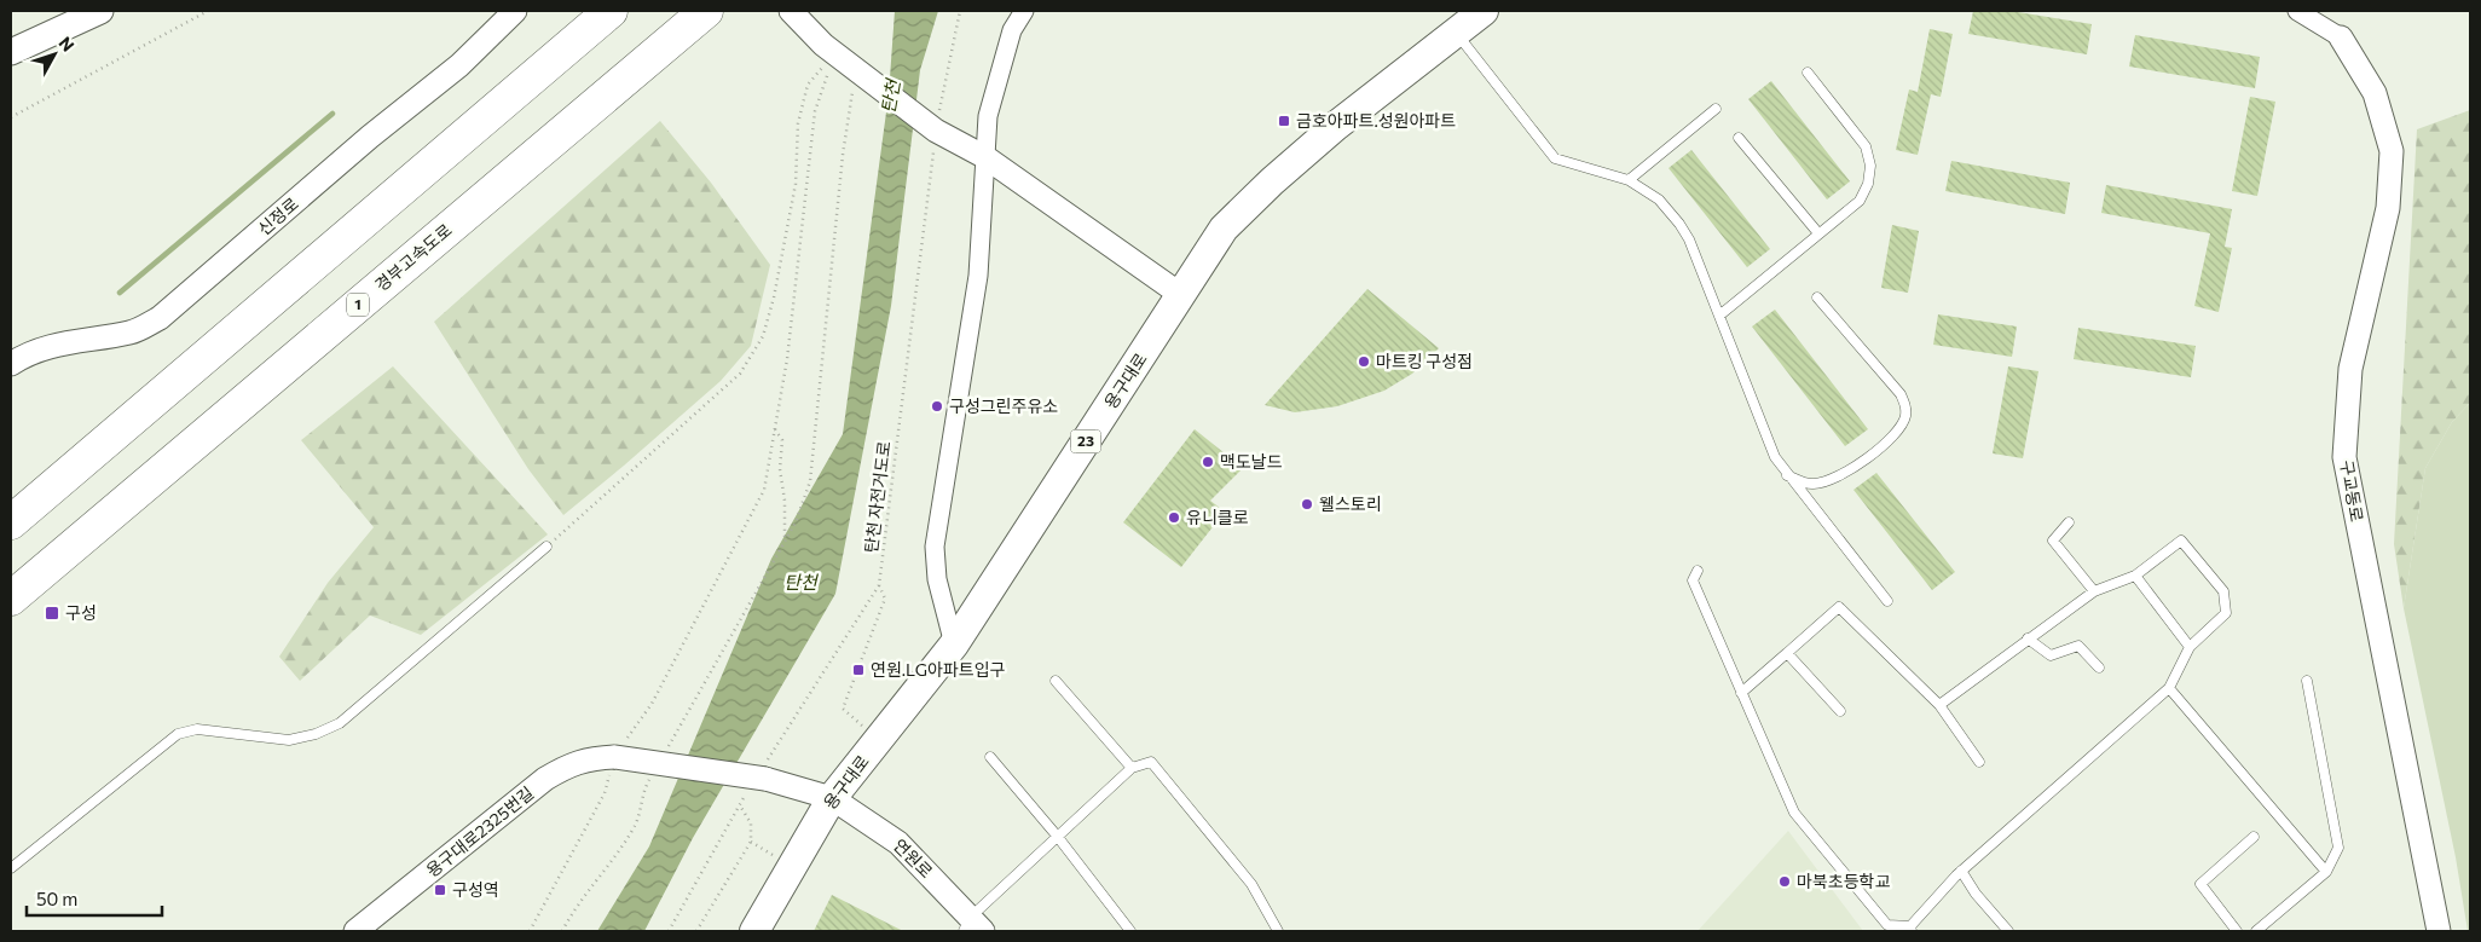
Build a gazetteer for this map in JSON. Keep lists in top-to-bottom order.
{
  "streets": {
    "highway": ["경부고속도로", "1"],
    "main road": ["용구대로", "23"],
    "street": [
      "신정로",
      "구교동로",
      "용구대로2325번길",
      "연원로"
    ],
    "path": ["탄천 자전거도로"]
  },
  "crossings": [
    ["용구대로", "연원로"],
    ["탄천 자전거도로", "용구대로2325번길"]
  ],
  "water": ["탄천"],
  "places": {
    "transit": [
      "금호아파트.성원아파트",
      "구성",
      "연원.LG아파트입구",
      "구성역"
    ],
    "other": [
      "마트킹 구성점",
      "구성그린주유소",
      "맥도날드",
      "웰스토리",
      "유니클로",
      "마북초등학교"
    ]
  },
  "scale_bar": "50 m",
  "north": "top right"
}
